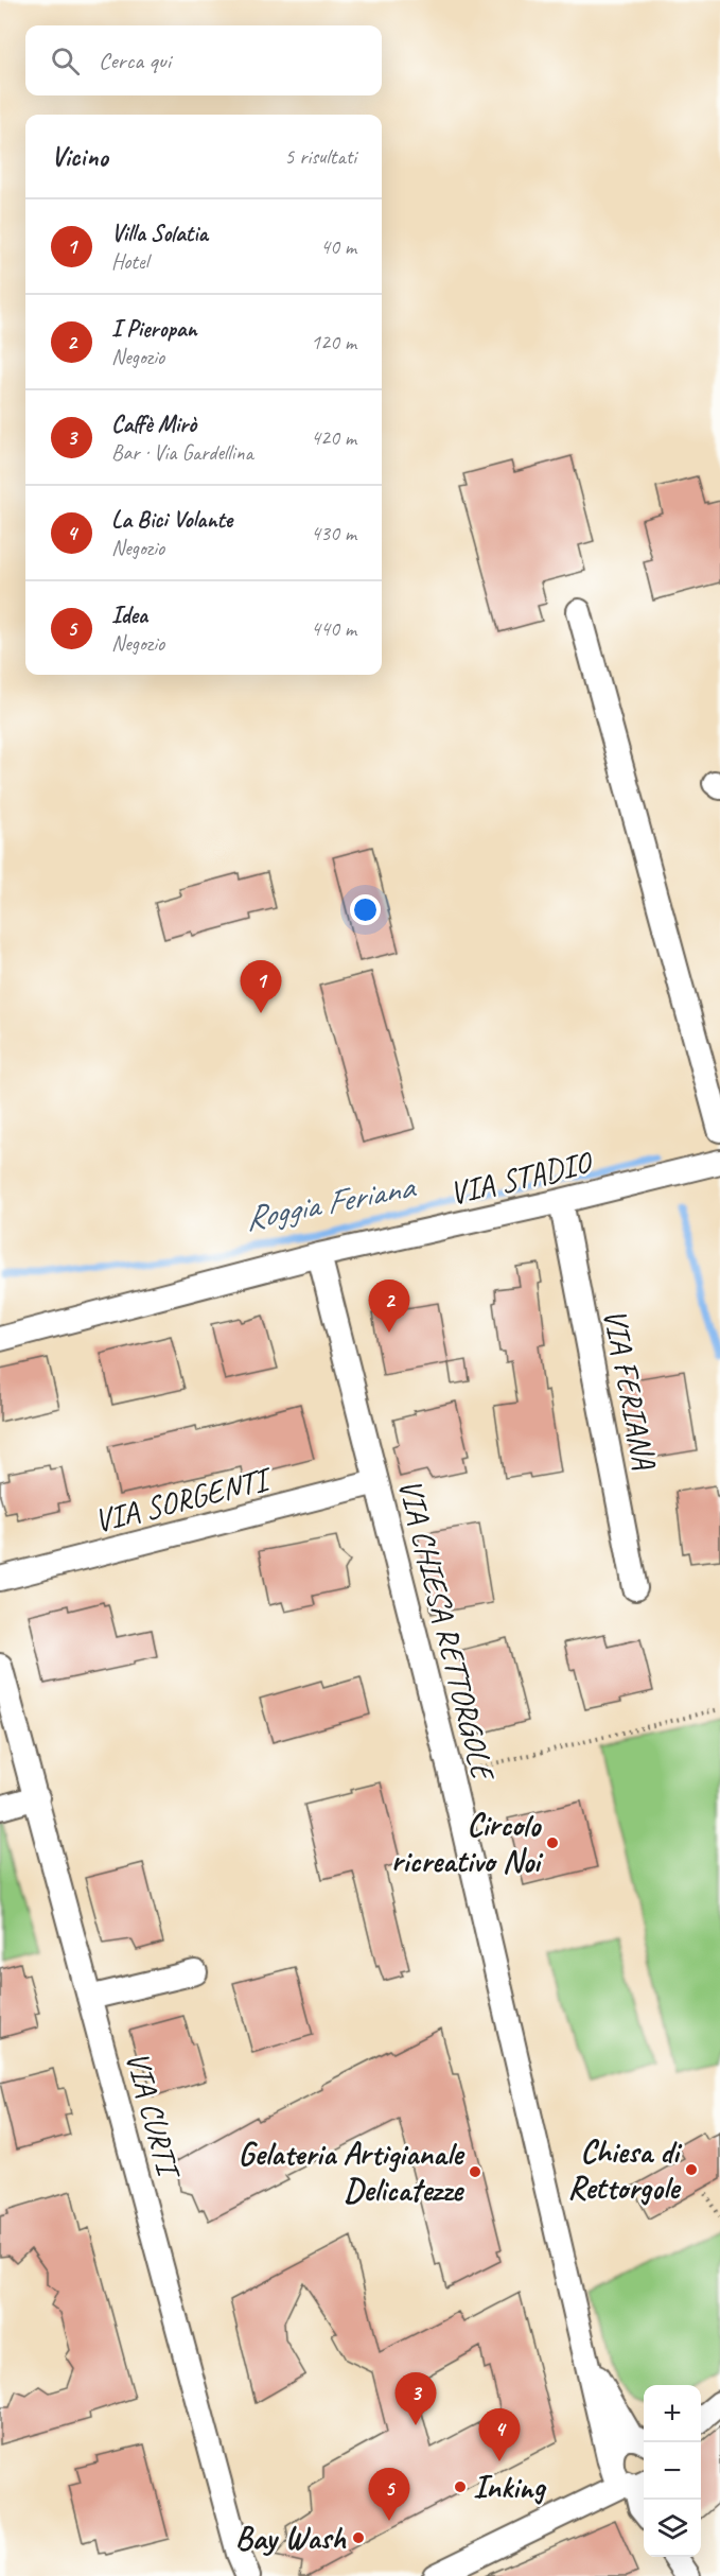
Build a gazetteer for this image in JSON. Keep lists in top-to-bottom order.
{
  "streets": {
    "street": [
      "VIA STADIO",
      "VIA FERIANA",
      "VIA SORGENTI",
      "VIA CHIESA RETTORGOLE",
      "VIA CURTI"
    ]
  },
  "crossings": [
    ["VIA STADIO", "VIA FERIANA"],
    ["VIA STADIO", "VIA CHIESA RETTORGOLE"],
    ["VIA SORGENTI", "VIA CHIESA RETTORGOLE"]
  ],
  "water": ["Roggia Feriana"],
  "places": [
    "Circolo ricreativo Noi",
    "Chiesa di Rettorgole",
    "Gelateria Artigianale Delicatezze",
    "Inking",
    "Bay Wash"
  ],
  "page": {
    "search": "Cerca qui",
    "heading": ["Vicino", "5 risultati"],
    "list": [
      {
        "mark": "1",
        "name": "Villa Solatia",
        "note": "Hotel",
        "value": "40 m"
      },
      {
        "mark": "2",
        "name": "I Pieropan",
        "note": "Negozio",
        "value": "120 m"
      },
      {
        "mark": "3",
        "name": "Caffè Mirò",
        "note": "Bar · Via Gardellina",
        "value": "420 m"
      },
      {
        "mark": "4",
        "name": "La Bici Volante",
        "note": "Negozio",
        "value": "430 m"
      },
      {
        "mark": "5",
        "name": "Idea",
        "note": "Negozio",
        "value": "440 m"
      }
    ],
    "pins": [
      "1",
      "2",
      "3",
      "4",
      "5"
    ],
    "map_buttons": ["+", "−"]
  }
}
